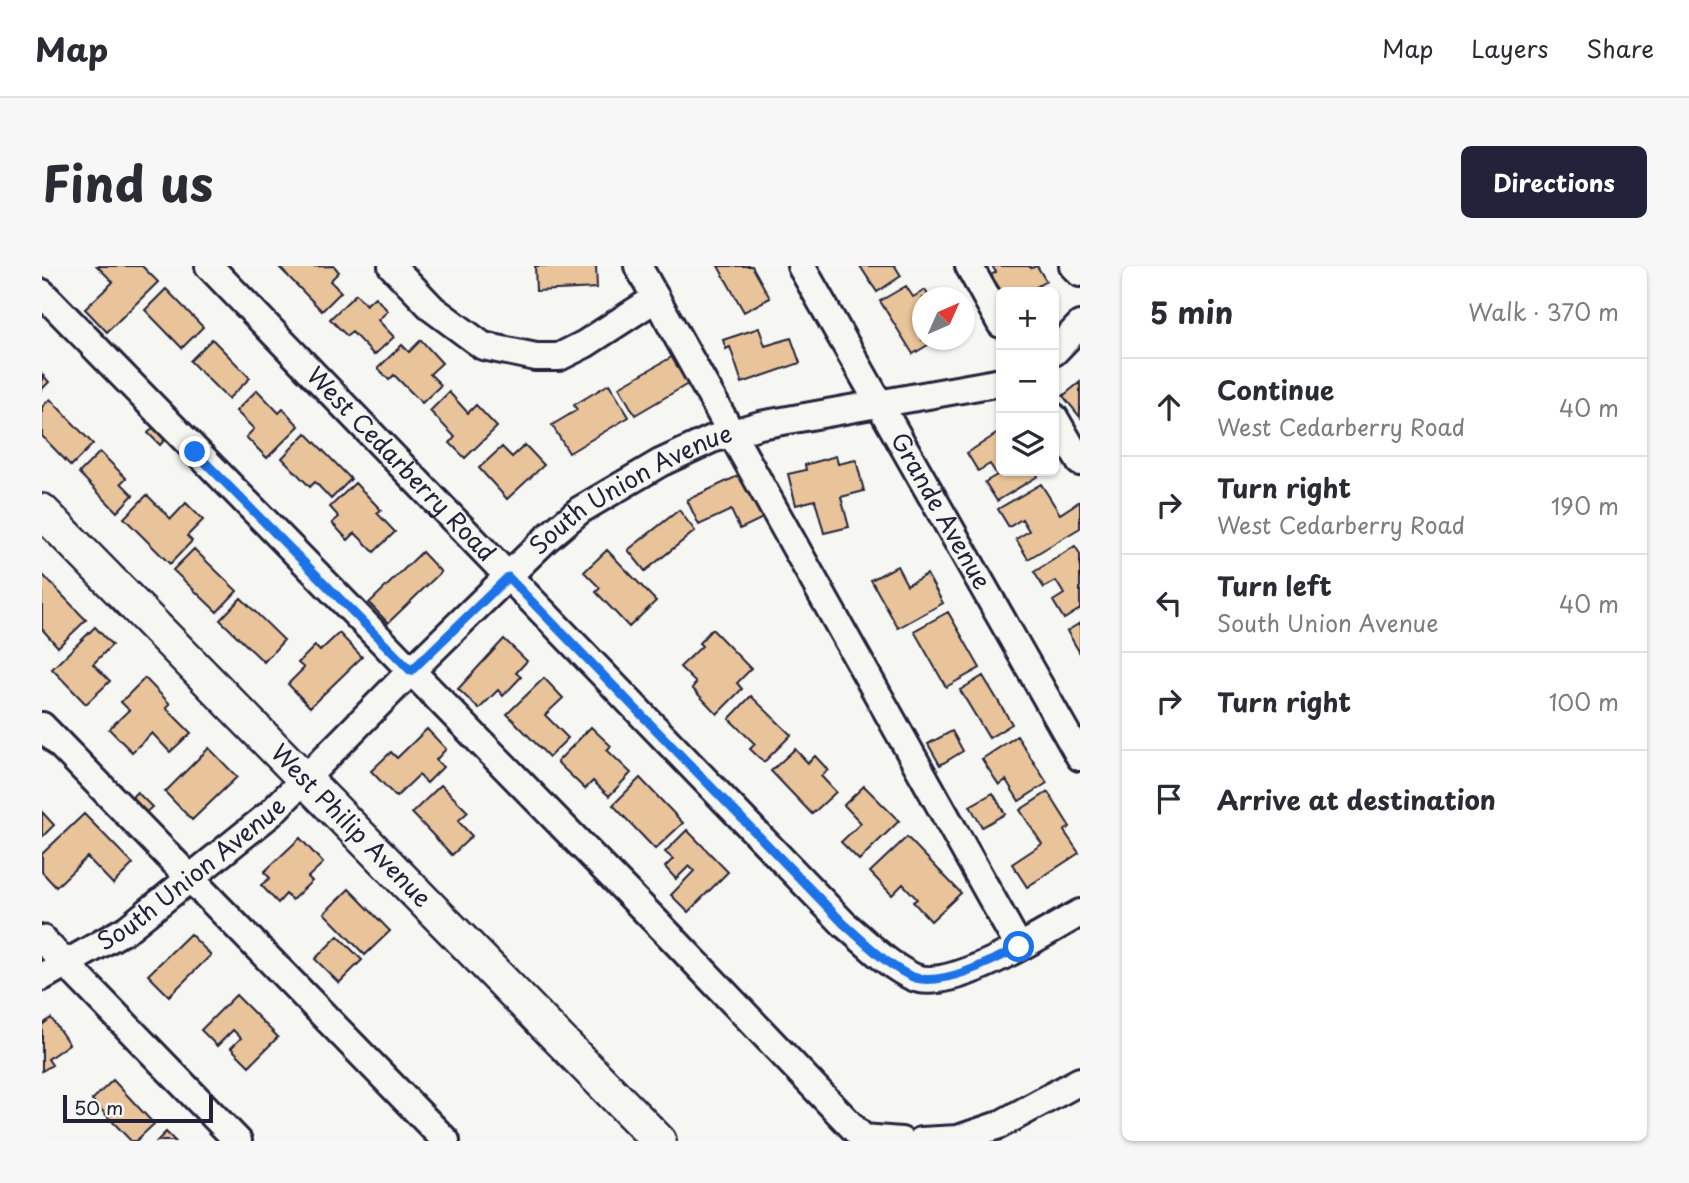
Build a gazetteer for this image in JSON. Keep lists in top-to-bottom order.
{
  "streets": {
    "main road": ["West Philip Avenue"],
    "street": ["West Cedarberry Road", "South Union Avenue", "Grande Avenue"]
  },
  "crossings": [
    ["West Cedarberry Road", "South Union Avenue"],
    ["South Union Avenue", "Grande Avenue"],
    ["South Union Avenue", "West Philip Avenue"]
  ],
  "scale_bar": "50 m",
  "north": "top right",
  "page": {
    "header": "Map",
    "nav": ["Map", "Layers", "Share"],
    "title": "Find us",
    "buttons": "Directions",
    "heading": ["5 min", "Walk · 370 m"],
    "map_buttons": ["+", "−"],
    "list": [
      ["Continue", "West Cedarberry Road", "40 m"],
      ["Turn right", "West Cedarberry Road", "190 m"],
      ["Turn left", "South Union Avenue", "40 m"],
      ["Turn right", "100 m"],
      "Arrive at destination"
    ],
    "scale": "50 m"
  }
}
